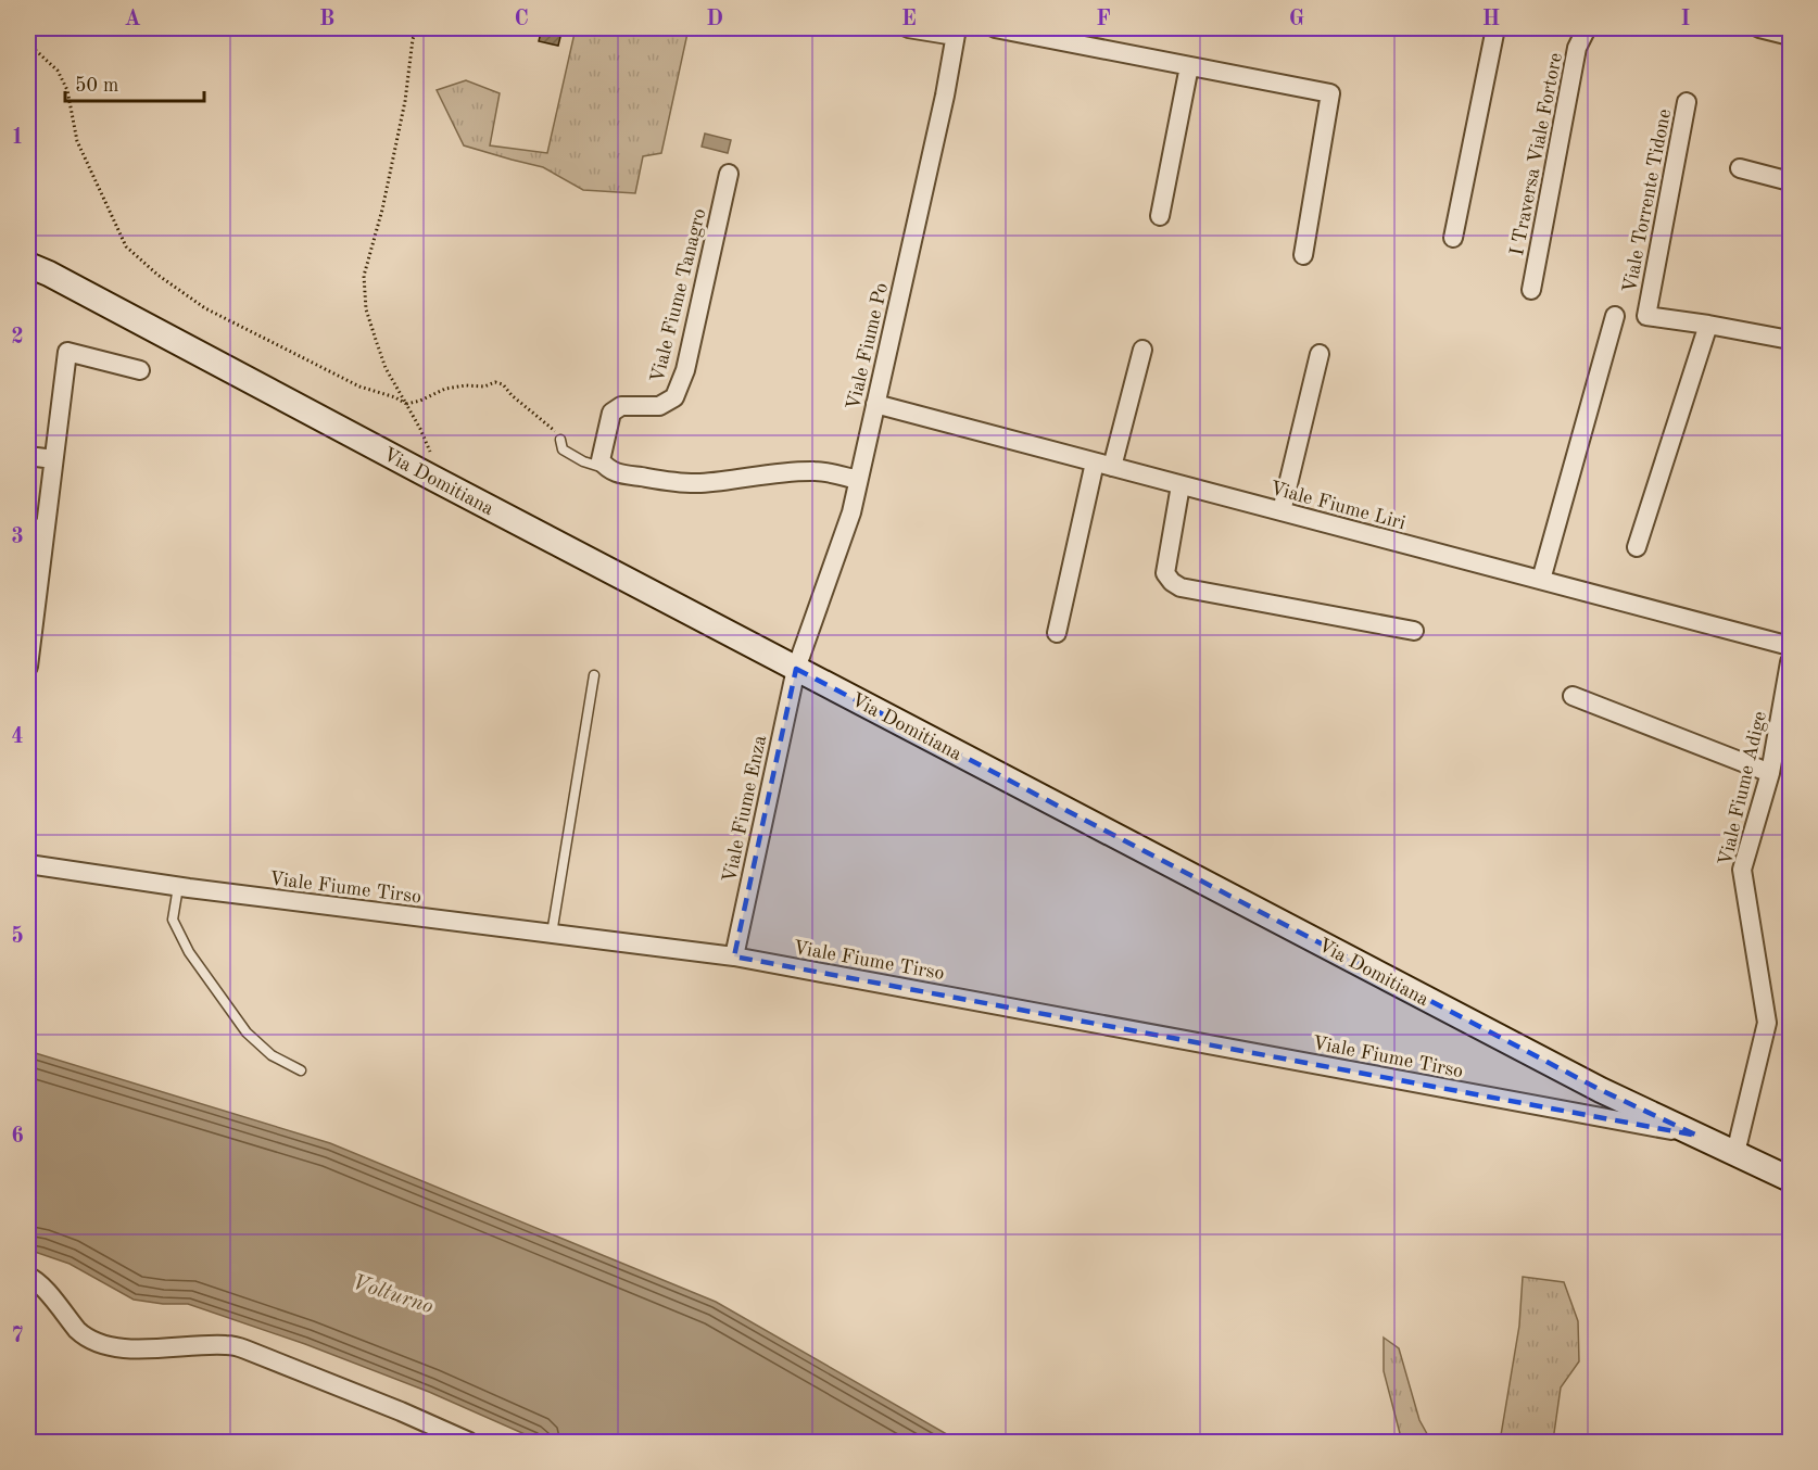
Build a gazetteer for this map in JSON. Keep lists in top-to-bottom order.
{
  "streets": {
    "street": [
      "I Traversa Viale Fortore",
      "Viale Torrente Tidone",
      "Viale Fiume Tanagro",
      "Viale Fiume Po",
      "Via Domitiana",
      "Viale Fiume Liri",
      "Viale Fiume Adige",
      "Viale Fiume Enza",
      "Viale Fiume Tirso"
    ]
  },
  "crossings": [
    ["Viale Fiume Po", "Via Domitiana"],
    ["Viale Fiume Po", "Viale Fiume Liri"],
    ["Viale Fiume Po", "Viale Fiume Enza"],
    ["Via Domitiana", "Viale Fiume Adige"],
    ["Via Domitiana", "Viale Fiume Enza"],
    ["Via Domitiana", "Viale Fiume Tirso"],
    ["Viale Fiume Enza", "Viale Fiume Tirso"]
  ],
  "water": ["Volturno"],
  "scale_bar": "50 m",
  "grid": {
    "columns": [
      "A",
      "B",
      "C",
      "D",
      "E",
      "F",
      "G",
      "H",
      "I"
    ],
    "rows": [
      "1",
      "2",
      "3",
      "4",
      "5",
      "6",
      "7"
    ]
  }
}
